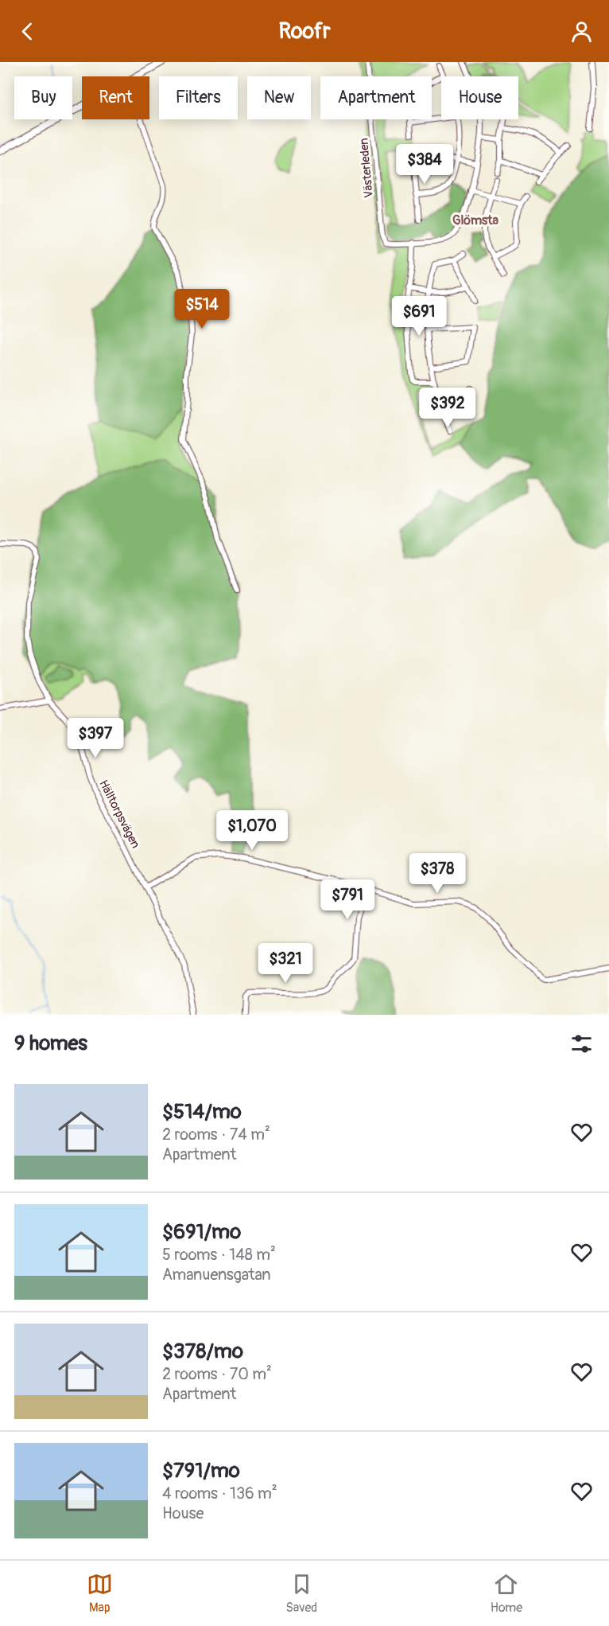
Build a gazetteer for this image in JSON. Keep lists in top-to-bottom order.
{
  "streets": {
    "street": ["Västerleden", "Hälltorpsvägen"]
  },
  "districts": ["Glömsta"],
  "page": {
    "header": "Roofr",
    "chip": [
      "Buy",
      "Rent",
      "Filters",
      "New",
      "Apartment",
      "House"
    ],
    "price": [
      "$384",
      "$514",
      "$691",
      "$392",
      "$397",
      "$1,070",
      "$378",
      "$791",
      "$321"
    ],
    "heading": "9 homes",
    "list": [
      {
        "name": "$514/mo",
        "note": "2 rooms · 74 m² · Apartment"
      },
      {
        "name": "$691/mo",
        "note": "5 rooms · 148 m² · Amanuensgatan"
      },
      {
        "name": "$378/mo",
        "note": "2 rooms · 70 m² · Apartment"
      },
      {
        "name": "$791/mo",
        "note": "4 rooms · 136 m² · House"
      }
    ],
    "tabs": ["Map", "Saved", "Home"]
  }
}
